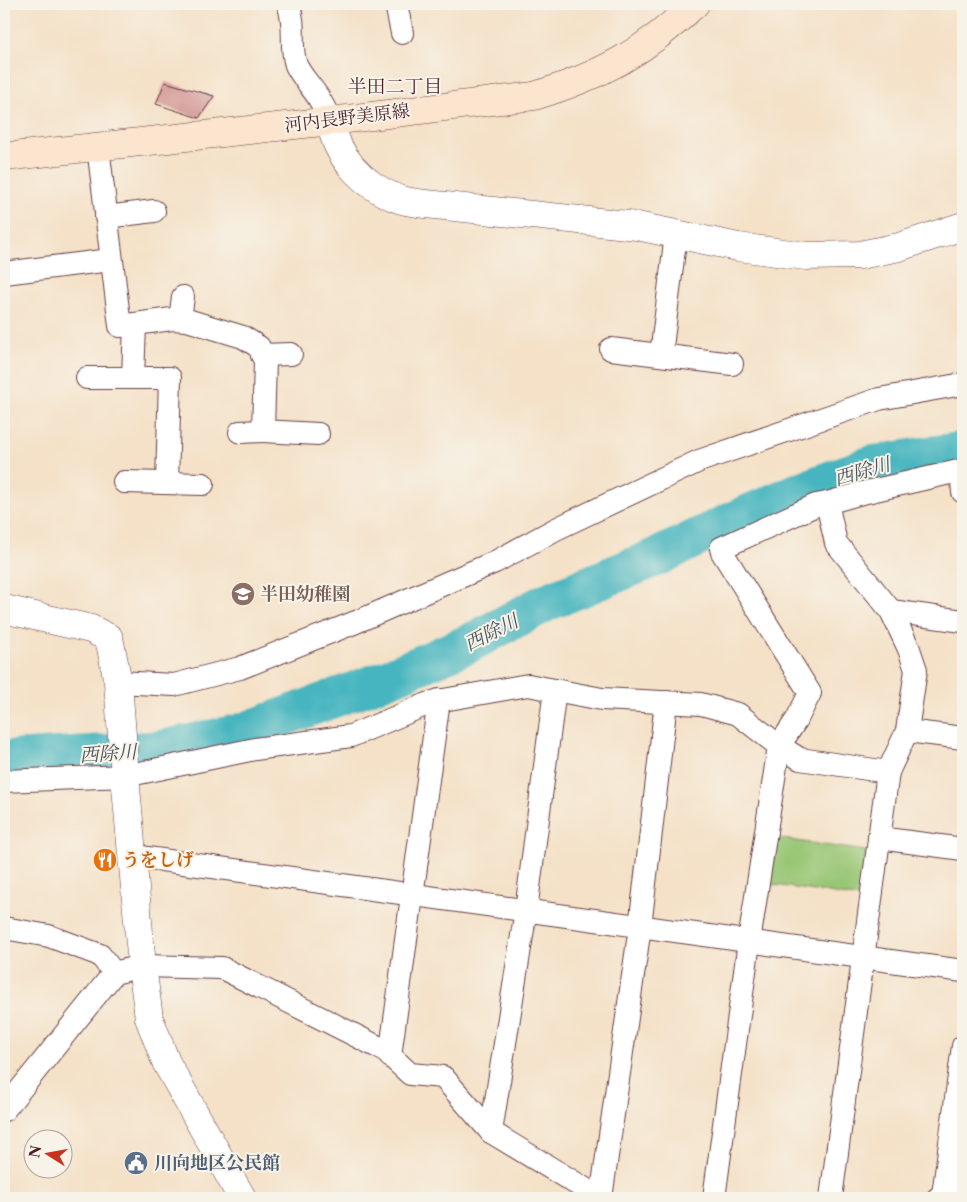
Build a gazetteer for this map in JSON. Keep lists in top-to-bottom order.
{
  "streets": {
    "main road": ["河内長野美原線"]
  },
  "districts": ["半田二丁目"],
  "water": ["西除川"],
  "places": {
    "school or university": ["半田幼稚園"],
    "restaurant": ["うをしげ"],
    "public building": ["川向地区公民館"]
  },
  "north": "left"
}
